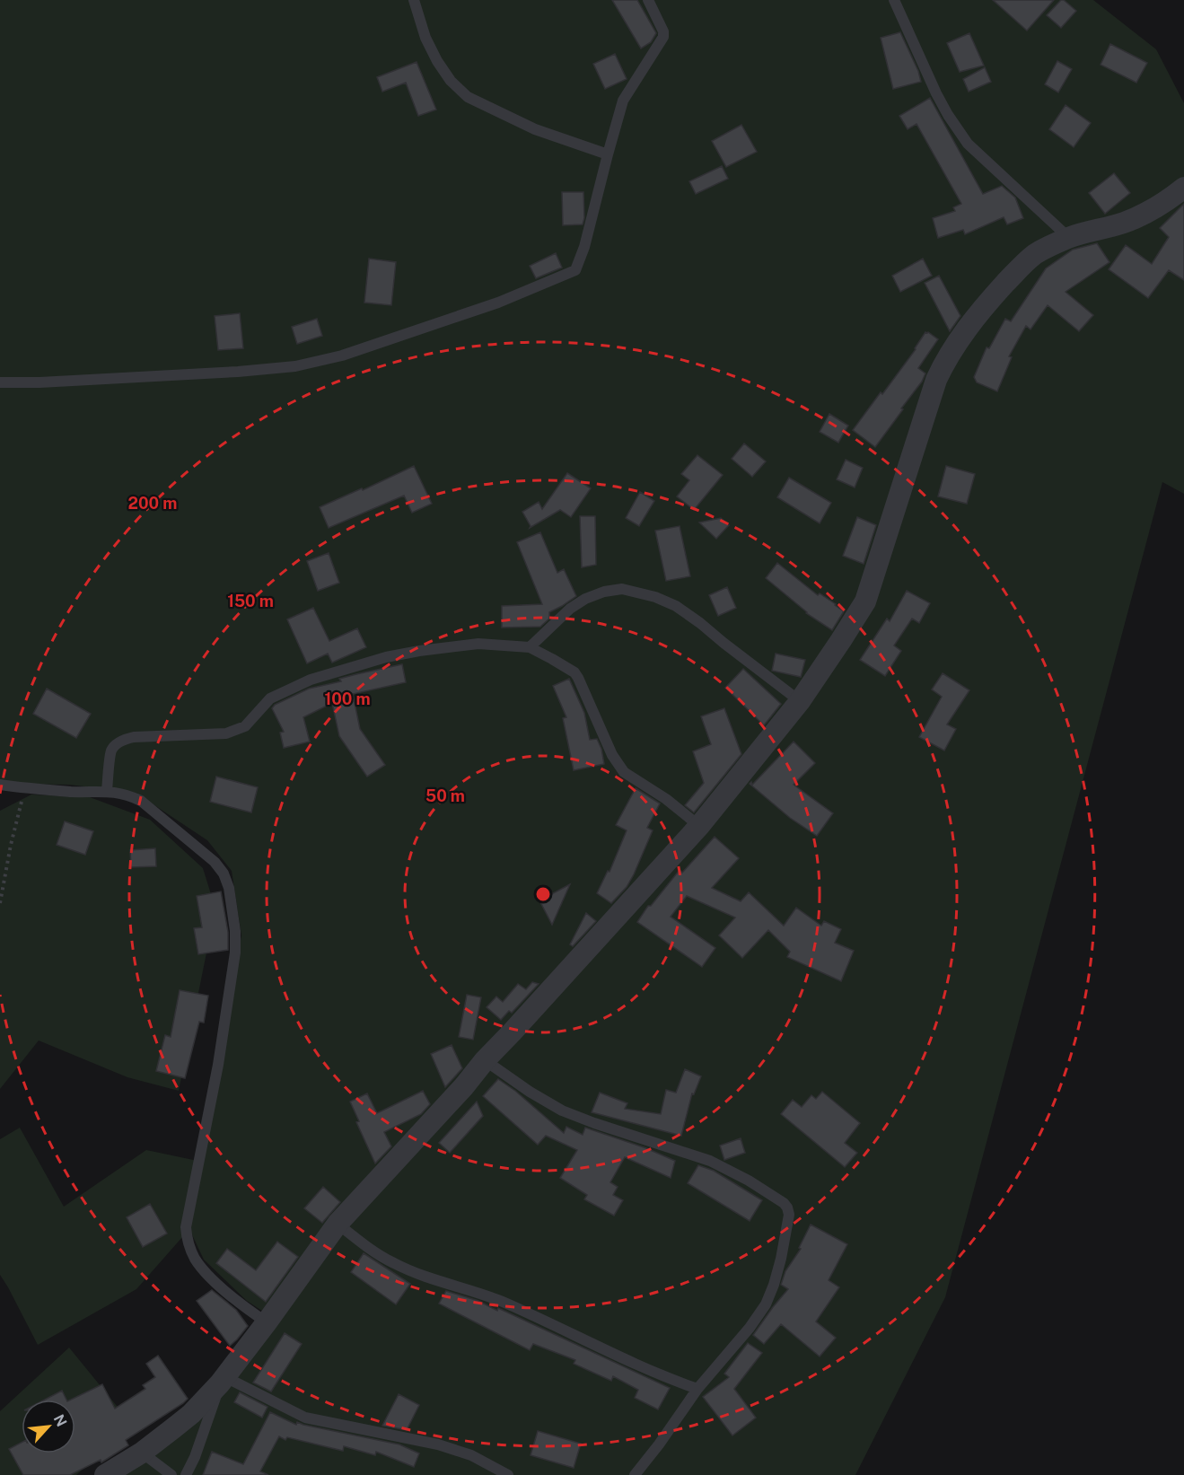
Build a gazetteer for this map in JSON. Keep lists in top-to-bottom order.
{
  "north": "top right",
  "rings": [
    "200 m",
    "150 m",
    "100 m",
    "50 m"
  ]
}
